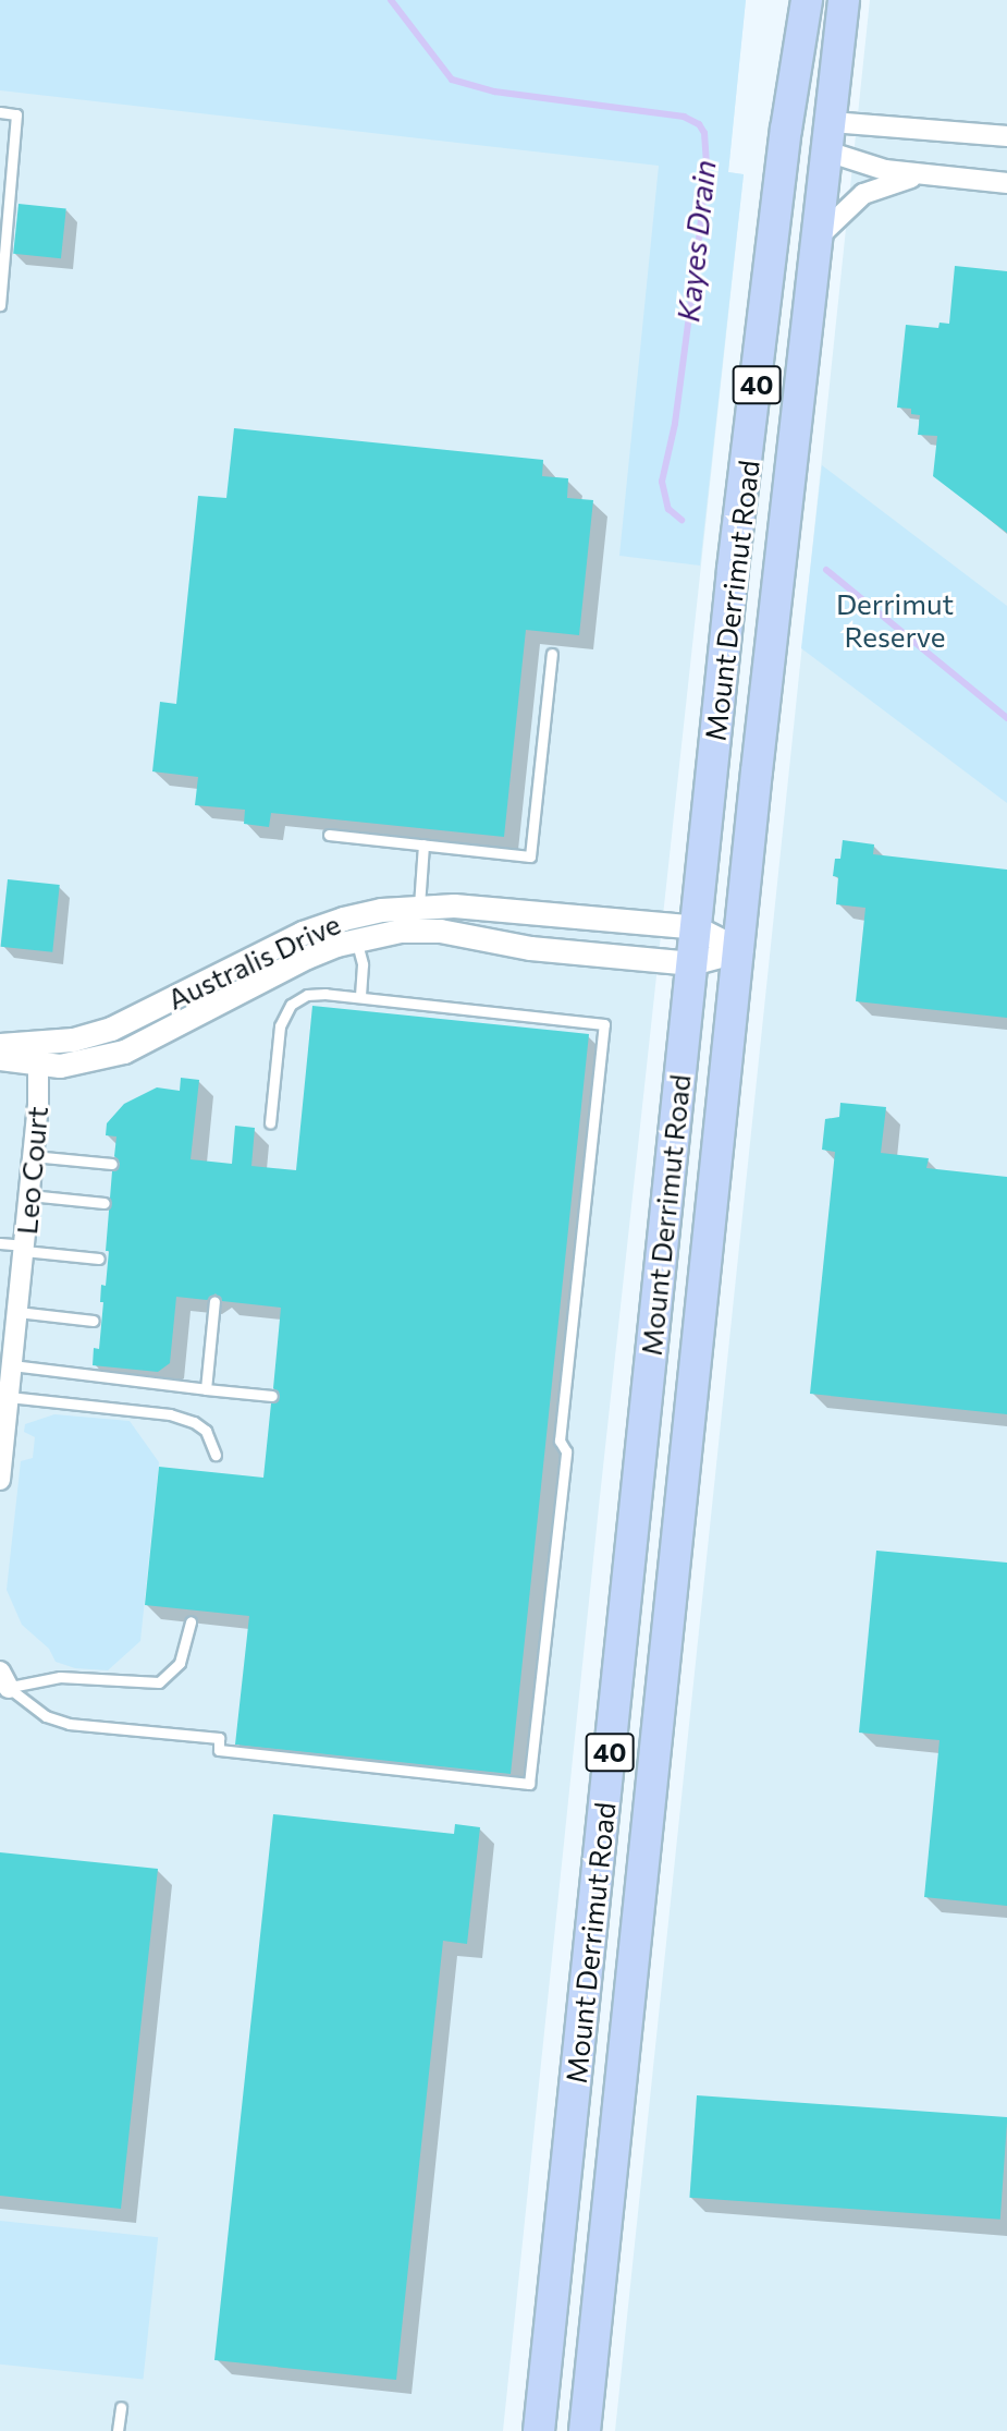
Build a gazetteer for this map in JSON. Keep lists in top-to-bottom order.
{
  "streets": {
    "main road": ["40", "Mount Derrimut Road"],
    "street": ["Australis Drive", "Leo Court"]
  },
  "crossings": [
    ["Mount Derrimut Road", "Australis Drive"],
    ["Australis Drive", "Leo Court"]
  ],
  "water": ["Kayes Drain"],
  "parks": ["Derrimut Reserve"]
}
